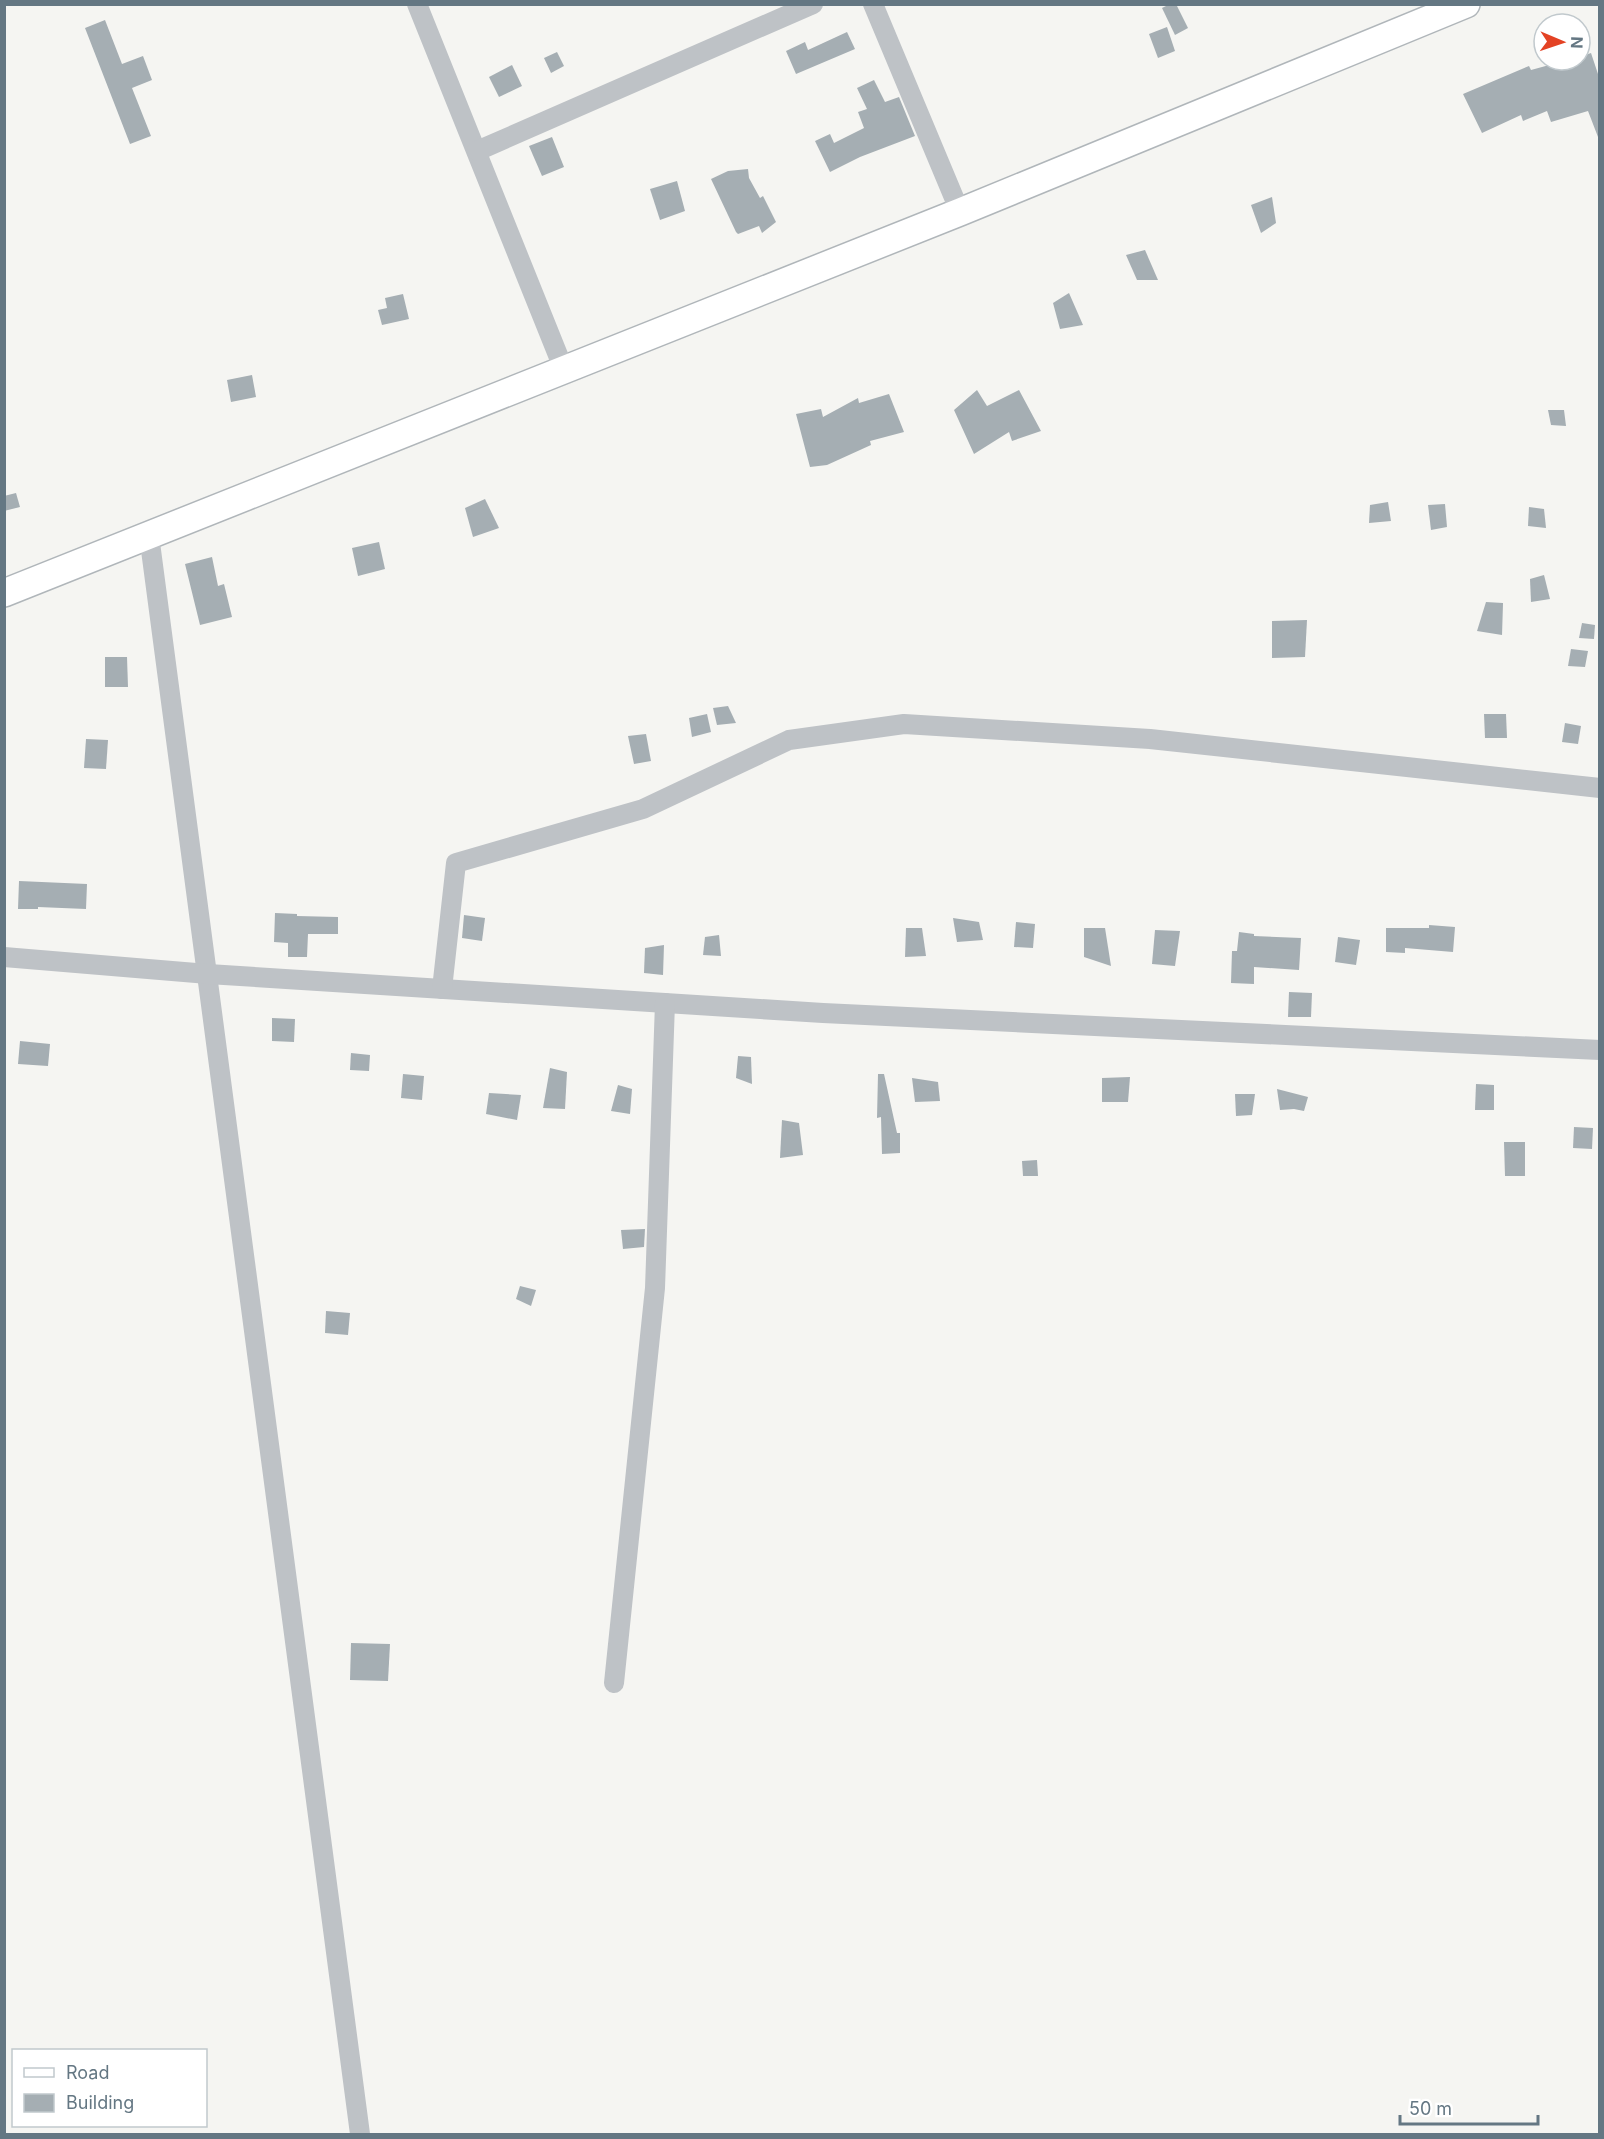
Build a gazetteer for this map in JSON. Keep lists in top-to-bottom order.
{
  "legend": ["Road", "Building"],
  "scale_bar": "50 m",
  "north": "right"
}
